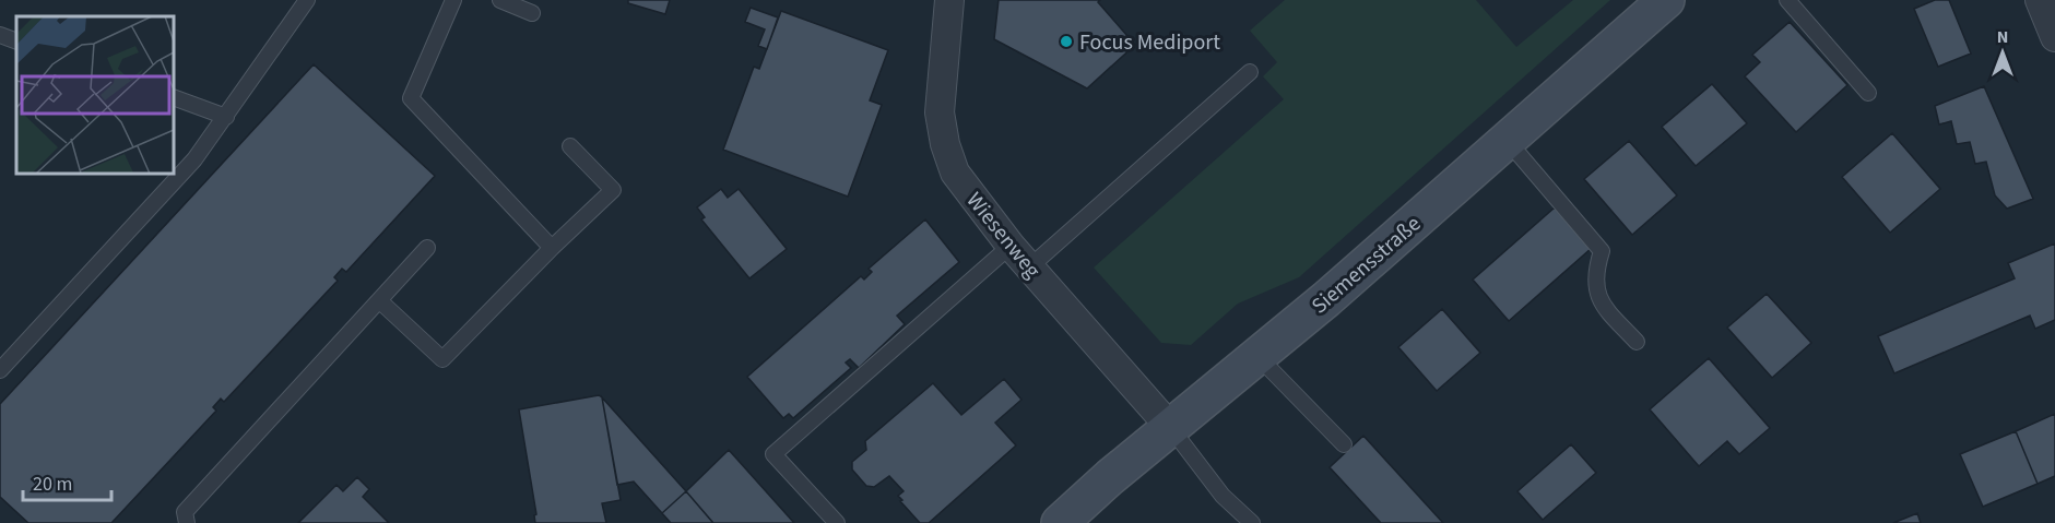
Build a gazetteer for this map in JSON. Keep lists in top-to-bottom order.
{
  "streets": {
    "street": ["Wiesenweg", "Siemensstraße"]
  },
  "crossings": [
    ["Wiesenweg", "Siemensstraße"]
  ],
  "places": ["Focus Mediport"],
  "scale_bar": "20 m",
  "north": "top"
}
